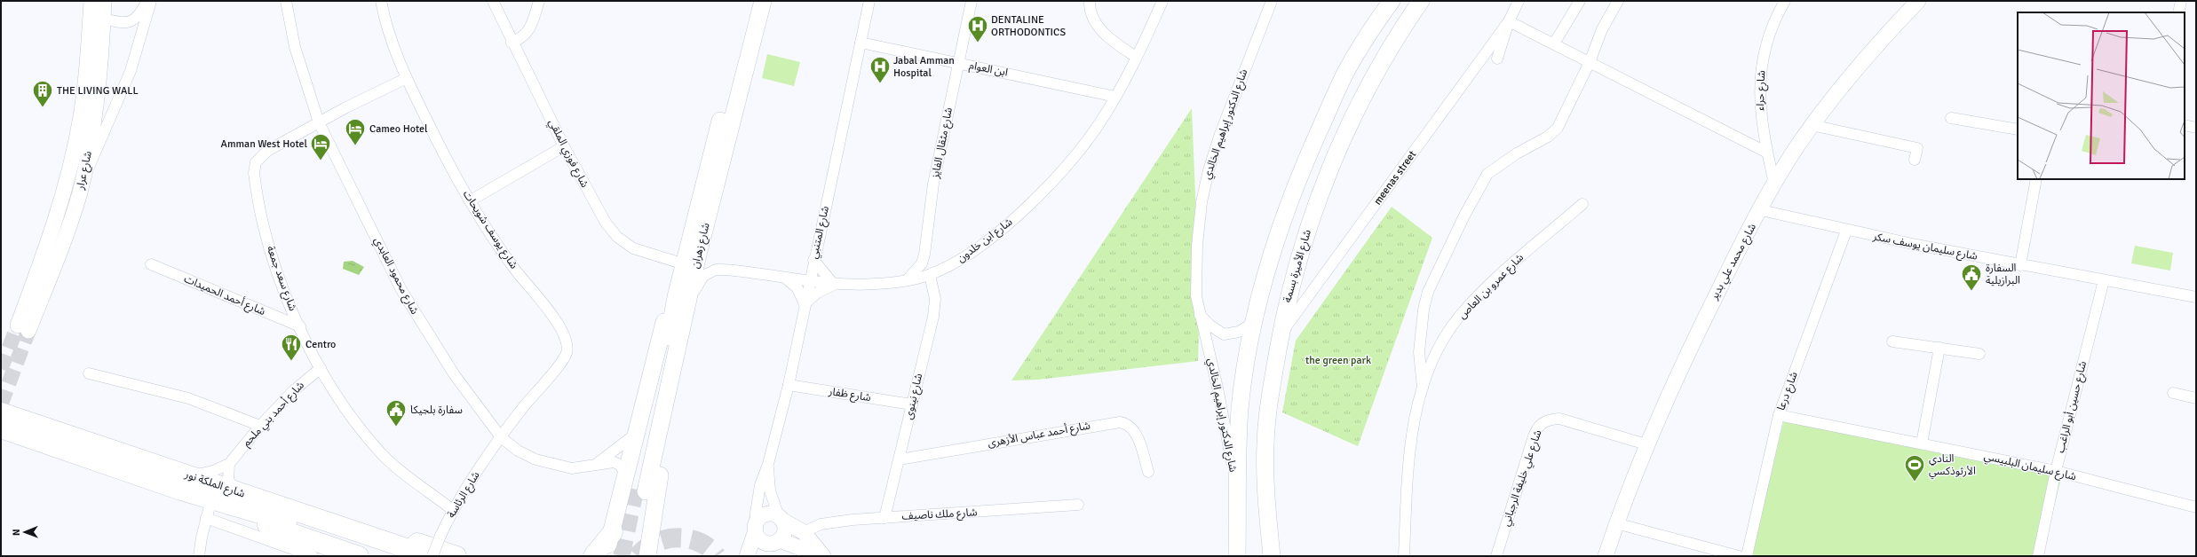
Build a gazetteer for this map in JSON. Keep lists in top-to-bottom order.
{
  "streets": {
    "highway": ["شارع الملكة نور"],
    "main road": ["شارع زهران", "شارع الأميرة بسمة"],
    "street": [
      "ابن العوام",
      "شارع حراء",
      "شارع الدكتور إبراهيم الخالدي",
      "شارع مثقال الفايز",
      "شارع فوزي الملقي",
      "شارع عرار",
      "meenas street",
      "شارع يوسف شويحات",
      "شارع المتنبي",
      "شارع ابن خلدون",
      "شارع سليمان يوسف سكر",
      "شارع محمد علي بدير",
      "شارع محمود العابدي",
      "شارع سعد جمعة",
      "شارع عمرو بن العاص",
      "شارع أحمد الحميدات",
      "شارع درعا",
      "شارع ظفار",
      "شارع نينوى",
      "شارع حسين أبو الراغب",
      "شارع أحمد بني ملحم",
      "شارع أحمد عباس الأزهرى",
      "شارع سليمان البلبيسي",
      "شارع علي خليفة الرجباني",
      "شارع الرئاسة",
      "شارع ملك ناصيف"
    ]
  },
  "crossings": [
    ["ابن العوام", "شارع مثقال الفايز"],
    ["ابن العوام", "شارع المتنبي"],
    ["ابن العوام", "شارع ابن خلدون"],
    ["شارع حراء", "شارع محمد علي بدير"],
    ["شارع مثقال الفايز", "شارع ابن خلدون"],
    ["شارع فوزي الملقي", "شارع زهران"],
    ["meenas street", "شارع الأميرة بسمة"],
    ["شارع يوسف شويحات", "شارع محمود العابدي"],
    ["شارع يوسف شويحات", "شارع سعد جمعة"],
    ["شارع يوسف شويحات", "شارع الرئاسة"],
    ["شارع المتنبي", "شارع ابن خلدون"],
    ["شارع المتنبي", "شارع ظفار"],
    ["شارع ابن خلدون", "شارع زهران"],
    ["شارع ابن خلدون", "شارع نينوى"],
    ["شارع زهران", "شارع محمود العابدي"],
    ["شارع سليمان يوسف سكر", "شارع محمد علي بدير"],
    ["شارع سليمان يوسف سكر", "شارع درعا"],
    ["شارع سليمان يوسف سكر", "شارع حسين أبو الراغب"],
    ["شارع محمد علي بدير", "شارع علي خليفة الرجباني"],
    ["شارع محمود العابدي", "شارع سعد جمعة"],
    ["شارع محمود العابدي", "شارع الرئاسة"],
    ["شارع سعد جمعة", "شارع أحمد الحميدات"],
    ["شارع سعد جمعة", "شارع أحمد بني ملحم"],
    ["شارع سعد جمعة", "شارع الرئاسة"],
    ["شارع درعا", "شارع سليمان البلبيسي"],
    ["شارع ظفار", "شارع نينوى"],
    ["شارع نينوى", "شارع أحمد عباس الأزهرى"],
    ["شارع نينوى", "شارع ملك ناصيف"],
    ["شارع حسين أبو الراغب", "شارع سليمان البلبيسي"],
    ["شارع الملكة نور", "شارع الرئاسة"]
  ],
  "parks": ["the green park"],
  "places": {
    "hospital": ["DENTALINE ORTHODONTICS", "Jabal Amman Hospital"],
    "building": ["THE LIVING WALL"],
    "hotel": ["Cameo Hotel", "Amman West Hotel"],
    "public building": ["السفارة البرازيلية", "سفارة بلجيكا"],
    "restaurant": ["Centro"],
    "sports": ["النادي الأرثوذكسي"]
  },
  "north": "left"
}
